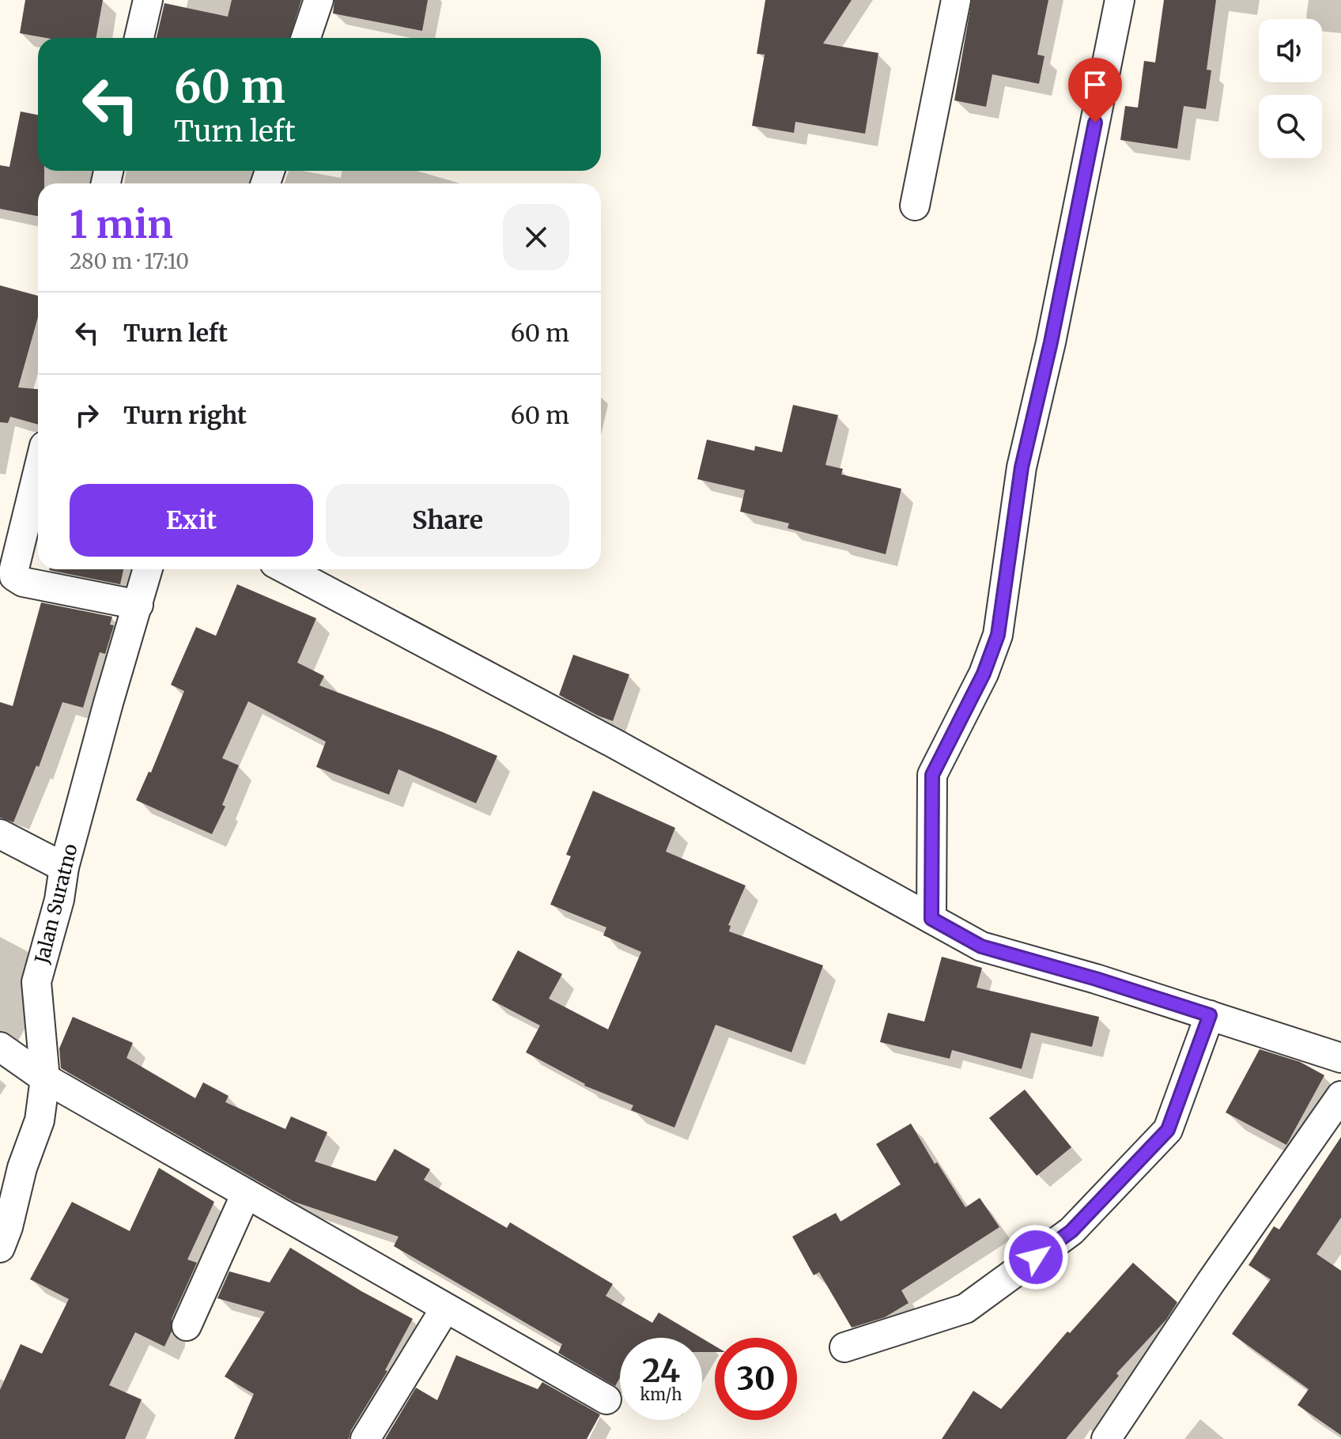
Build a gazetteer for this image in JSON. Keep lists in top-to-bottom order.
{
  "streets": {
    "street": ["Jalan Suratno"]
  },
  "page": {
    "turn": ["60 m", "Turn left"],
    "heading": ["1 min", "280 m · 17:10"],
    "list": [
      {
        "name": "Turn left",
        "value": "60 m"
      },
      {
        "name": "Turn right",
        "value": "60 m"
      }
    ],
    "buttons": ["Exit", "Share"],
    "speed": "24 km/h",
    "limit": "30"
  }
}
